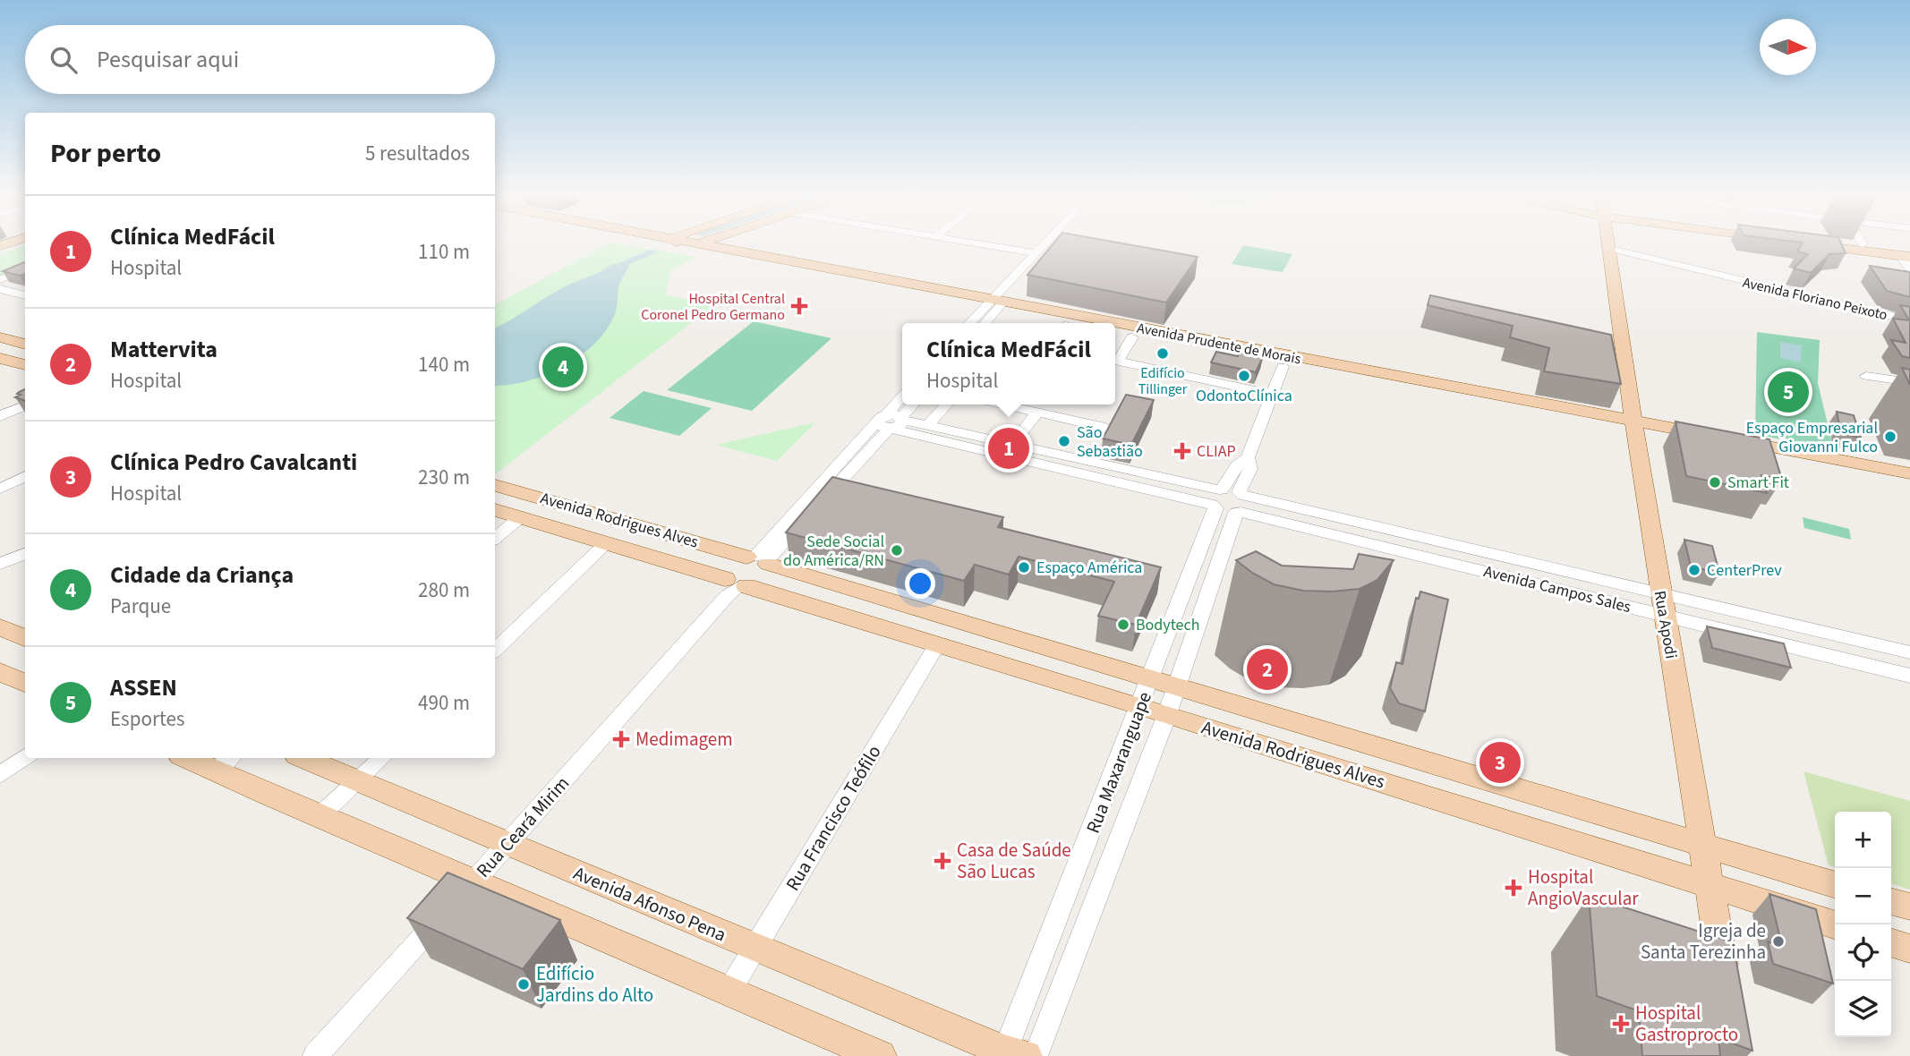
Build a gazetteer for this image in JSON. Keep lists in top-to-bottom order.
{
  "streets": {
    "main road": [
      "Avenida Prudente de Morais",
      "Avenida Rodrigues Alves",
      "Rua Apodi",
      "Avenida Afonso Pena"
    ],
    "street": [
      "Avenida Floriano Peixoto",
      "Avenida Campos Sales",
      "Rua Maxaranguape",
      "Rua Francisco Teófilo",
      "Rua Ceará Mirim"
    ]
  },
  "crossings": [
    ["Avenida Floriano Peixoto", "Rua Apodi"],
    ["Avenida Prudente de Morais", "Rua Apodi"],
    ["Avenida Rodrigues Alves", "Rua Apodi"],
    ["Avenida Rodrigues Alves", "Rua Maxaranguape"],
    ["Avenida Rodrigues Alves", "Rua Francisco Teófilo"],
    ["Avenida Rodrigues Alves", "Rua Ceará Mirim"],
    ["Avenida Campos Sales", "Rua Apodi"],
    ["Avenida Campos Sales", "Rua Maxaranguape"],
    ["Rua Maxaranguape", "Avenida Afonso Pena"],
    ["Rua Francisco Teófilo", "Avenida Afonso Pena"],
    ["Rua Ceará Mirim", "Avenida Afonso Pena"]
  ],
  "places": {
    "health": [
      "Hospital Central Coronel Pedro Germano",
      "CLIAP",
      "Medimagem",
      "Casa de Saúde São Lucas",
      "Hospital AngioVascular",
      "Hospital Gastroprocto"
    ],
    "other": [
      "Edifício Tillinger",
      "OdontoClínica",
      "Espaço Empresarial Giovanni Fulco",
      "São Sebastião",
      "Smart Fit",
      "Sede Social do América/RN",
      "Espaço América",
      "CenterPrev",
      "Bodytech",
      "Igreja de Santa Terezinha",
      "Edifício Jardins do Alto"
    ]
  },
  "north": "right",
  "page": {
    "search": "Pesquisar aqui",
    "heading": ["Por perto", "5 resultados"],
    "list": [
      {
        "mark": "1",
        "name": "Clínica MedFácil",
        "note": "Hospital",
        "value": "110 m"
      },
      {
        "mark": "2",
        "name": "Mattervita",
        "note": "Hospital",
        "value": "140 m"
      },
      {
        "mark": "3",
        "name": "Clínica Pedro Cavalcanti",
        "note": "Hospital",
        "value": "230 m"
      },
      {
        "mark": "4",
        "name": "Cidade da Criança",
        "note": "Parque",
        "value": "280 m"
      },
      {
        "mark": "5",
        "name": "ASSEN",
        "note": "Esportes",
        "value": "490 m"
      }
    ],
    "popup": ["Clínica MedFácil", "Hospital"],
    "pins": [
      "4",
      "5",
      "1",
      "2",
      "3"
    ],
    "map_buttons": ["+", "−"]
  }
}
